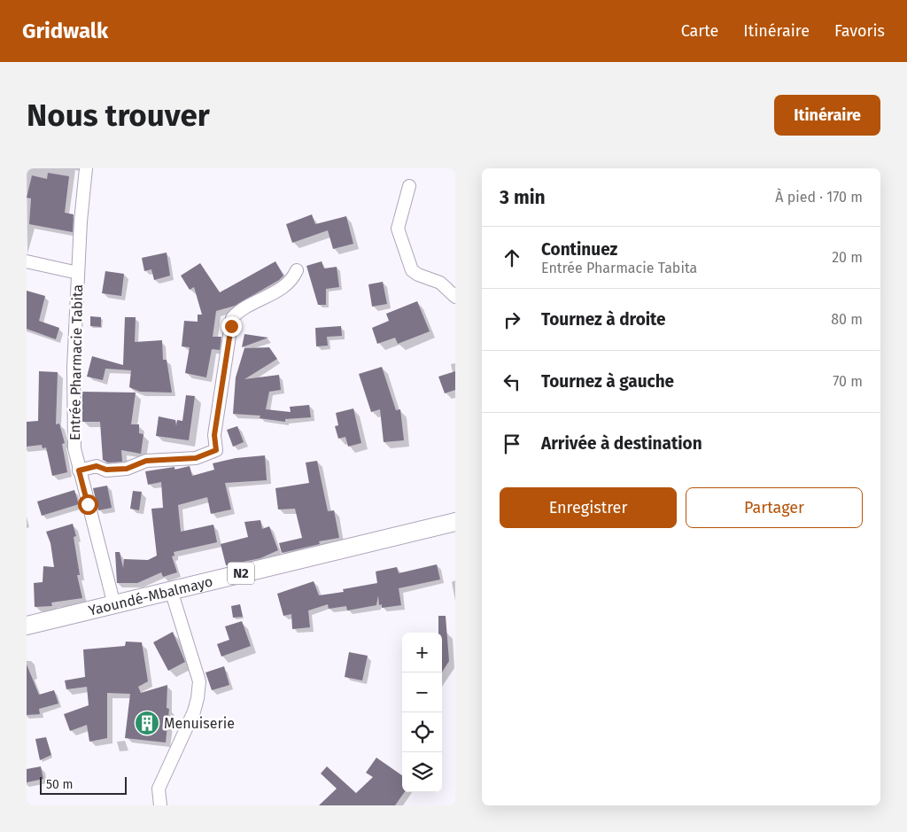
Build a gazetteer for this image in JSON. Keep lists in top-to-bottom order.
{
  "streets": {
    "highway": ["N2", "Yaoundé-Mbalmayo"],
    "street": ["Entrée Pharmacie Tabita"]
  },
  "crossings": [
    ["Entrée Pharmacie Tabita", "Yaoundé-Mbalmayo"]
  ],
  "places": {
    "building": ["Menuiserie"]
  },
  "scale_bar": "50 m",
  "page": {
    "header": "Gridwalk",
    "nav": ["Carte", "Itinéraire", "Favoris"],
    "buttons": [
      "Itinéraire",
      ["Enregistrer", "Partager"]
    ],
    "title": "Nous trouver",
    "heading": ["3 min", "À pied · 170 m"],
    "list": [
      ["Continuez", "Entrée Pharmacie Tabita", "20 m"],
      ["Tournez à droite", "80 m"],
      ["Tournez à gauche", "70 m"],
      "Arrivée à destination"
    ],
    "map_buttons": ["+", "−"],
    "scale": "50 m"
  }
}
